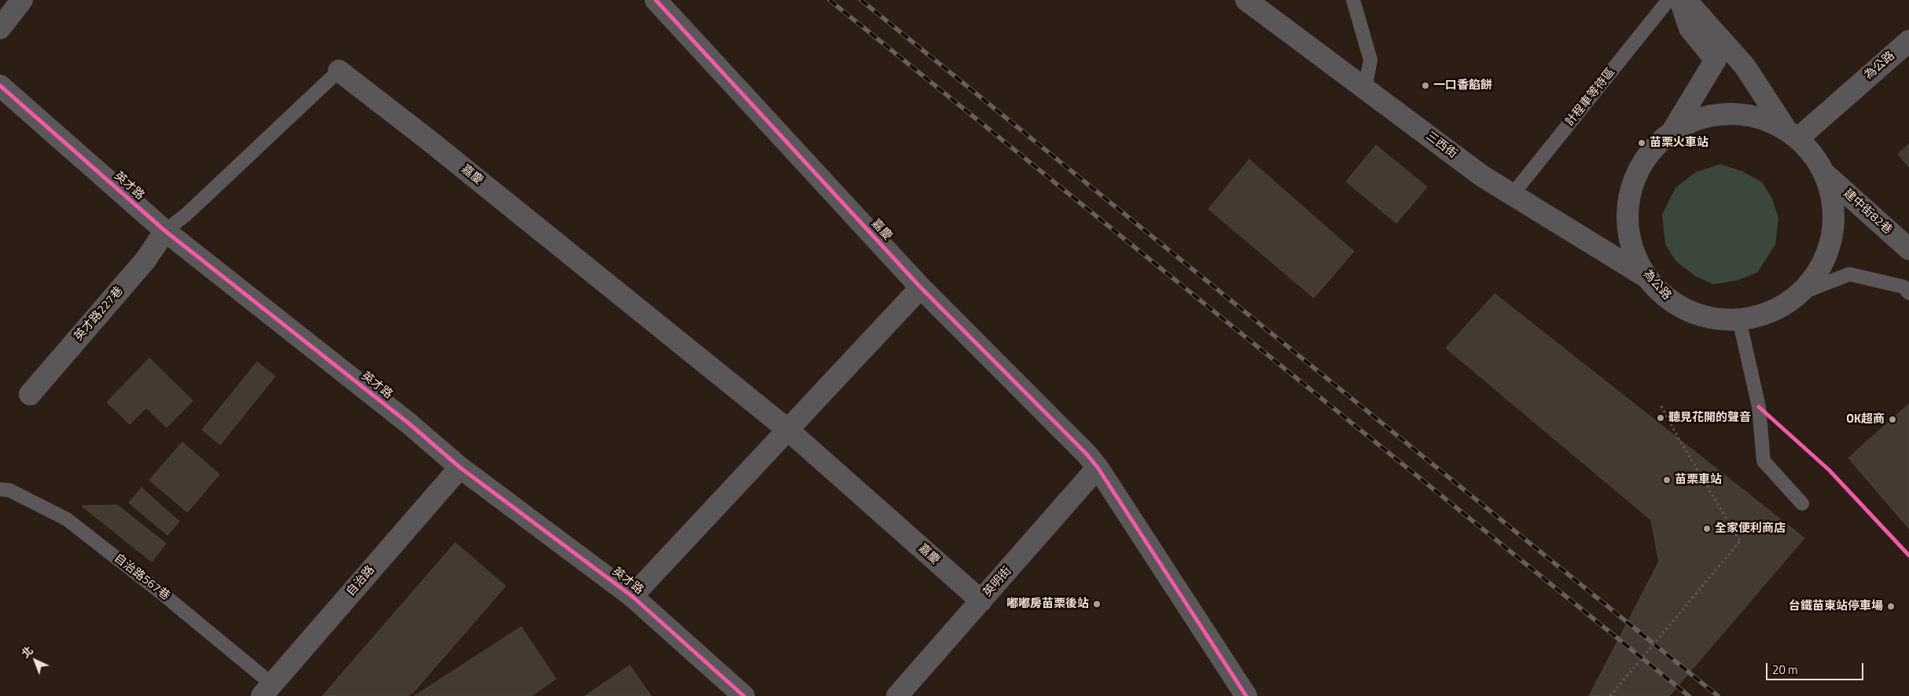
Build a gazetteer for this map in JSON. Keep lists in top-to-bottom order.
{
  "streets": {
    "street": [
      "為公路",
      "三西街",
      "嘉慶",
      "英才路",
      "建中街82巷",
      "英才路227巷",
      "自治路",
      "英明街"
    ],
    "lane": ["計程車等待區", "自治路567巷"]
  },
  "crossings": [
    ["為公路", "三西街"],
    ["為公路", "建中街82巷"],
    ["計程車等待區", "三西街"],
    ["嘉慶", "英才路"],
    ["嘉慶", "英才路227巷"],
    ["嘉慶", "英明街"],
    ["英才路", "英才路227巷"],
    ["英才路", "自治路"],
    ["自治路567巷", "自治路"]
  ],
  "places": [
    "一口香餡餅",
    "苗栗火車站",
    "聽見花開的聲音",
    "OK超商",
    "苗栗車站",
    "全家便利商店",
    "嘟嘟房苗栗後站",
    "台鐵苗東站停車場"
  ],
  "scale_bar": "20 m",
  "north": "top left"
}
